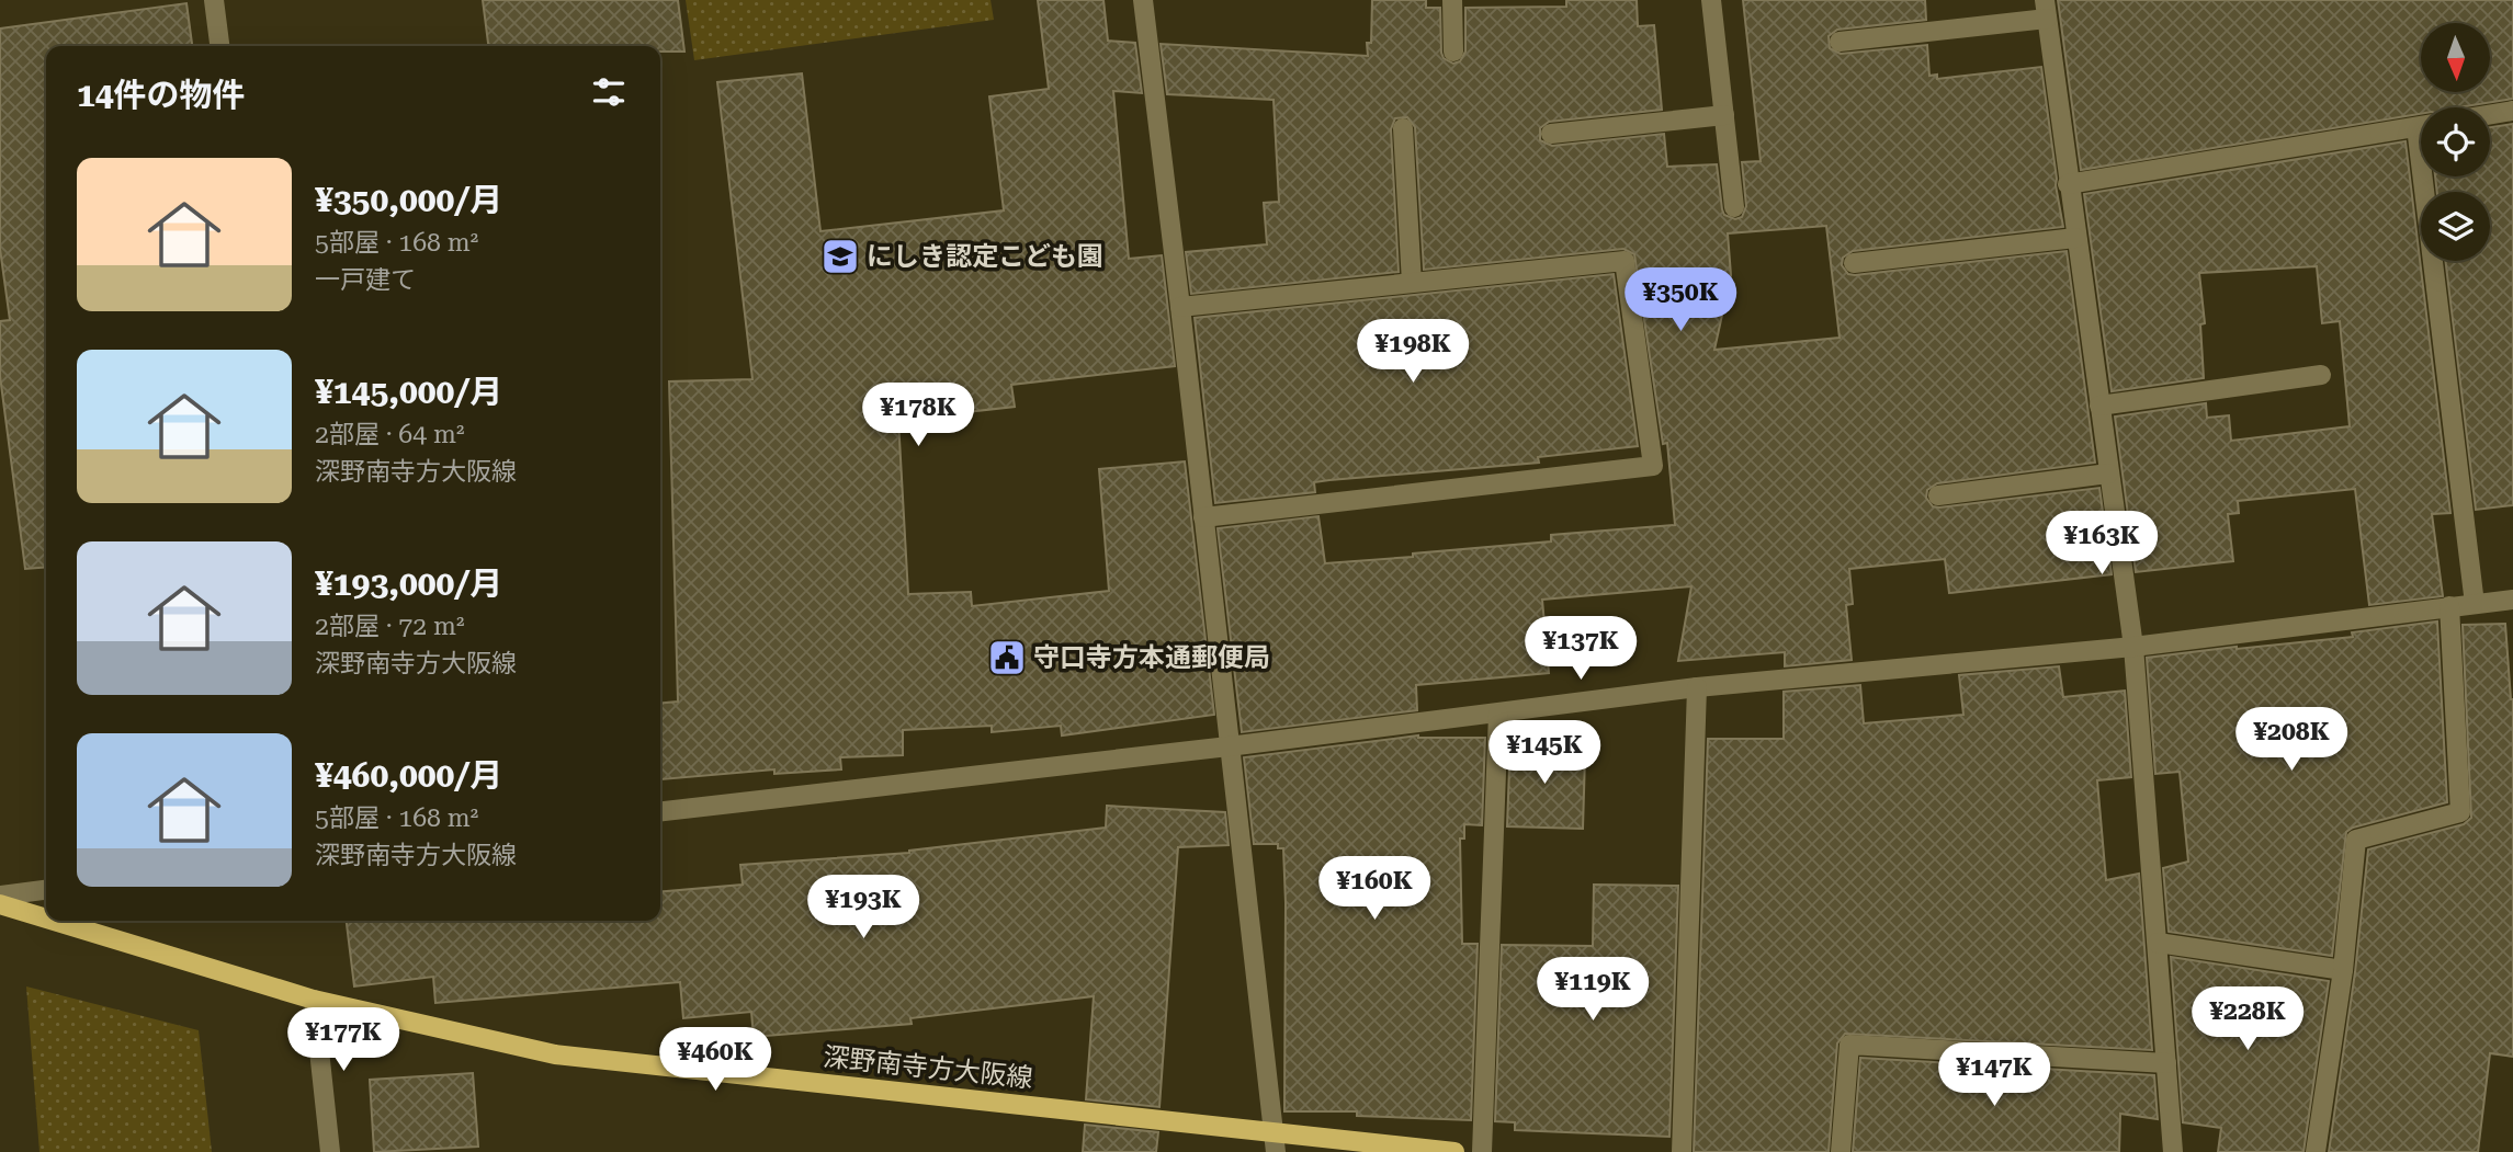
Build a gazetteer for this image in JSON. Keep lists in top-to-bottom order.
{
  "streets": {
    "main road": ["深野南寺方大阪線"]
  },
  "places": {
    "school or university": ["にしき認定こども園"],
    "public building": ["守口寺方本通郵便局"]
  },
  "north": "bottom",
  "page": {
    "heading": "14件の物件",
    "list": [
      {
        "name": "¥350,000/月",
        "note": "5部屋 · 168 m² · 一戸建て"
      },
      {
        "name": "¥145,000/月",
        "note": "2部屋 · 64 m² · 深野南寺方大阪線"
      },
      {
        "name": "¥193,000/月",
        "note": "2部屋 · 72 m² · 深野南寺方大阪線"
      },
      {
        "name": "¥460,000/月",
        "note": "5部屋 · 168 m² · 深野南寺方大阪線"
      }
    ],
    "price": [
      "¥350K",
      "¥198K",
      "¥178K",
      "¥163K",
      "¥137K",
      "¥208K",
      "¥145K",
      "¥160K",
      "¥193K",
      "¥119K",
      "¥228K",
      "¥177K",
      "¥460K",
      "¥147K"
    ]
  }
}
